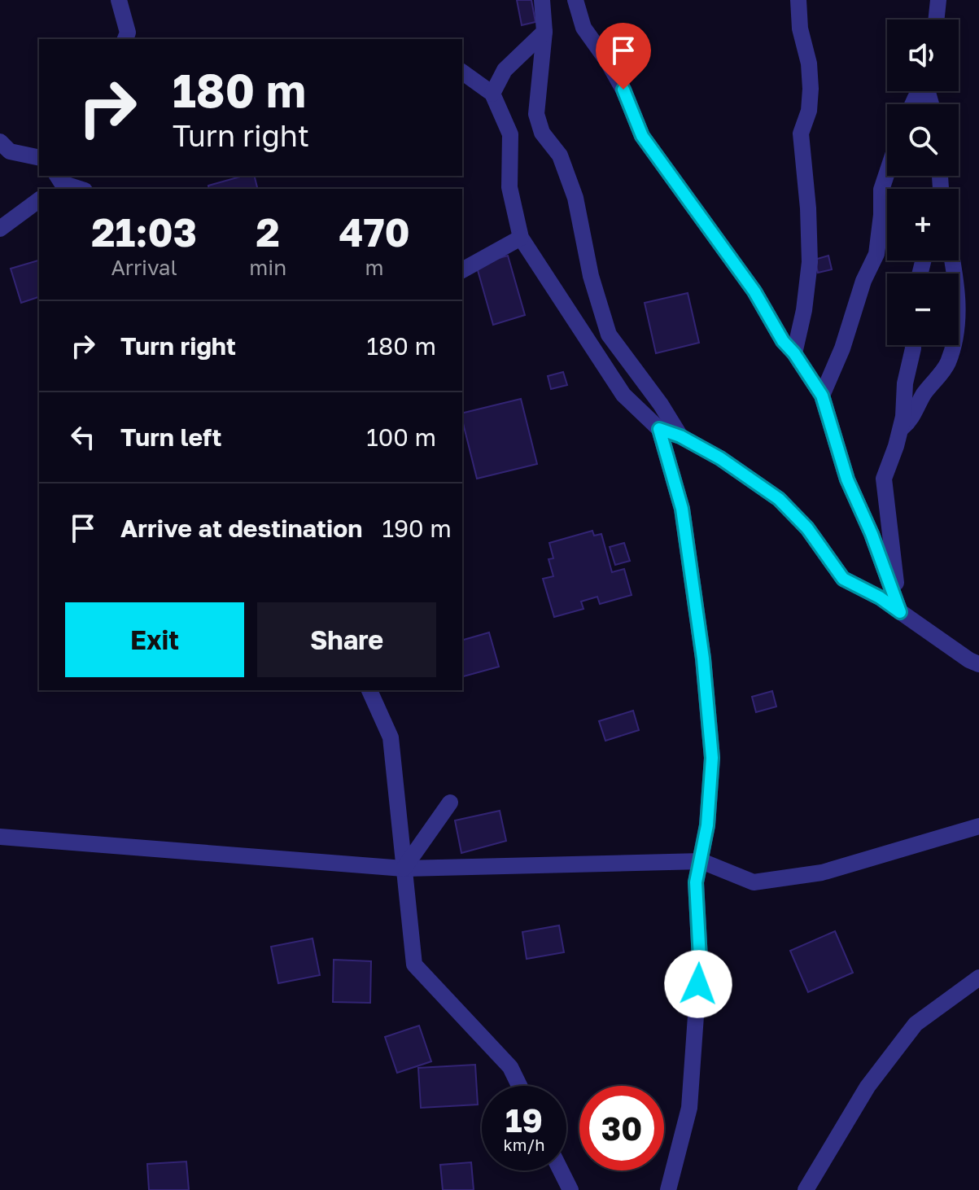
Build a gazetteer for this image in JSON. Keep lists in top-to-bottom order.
{
  "page": {
    "map_buttons": ["+", "−"],
    "turn": ["180 m", "Turn right"],
    "eta": [
      "21:03",
      "Arrival",
      "2",
      "min",
      "470",
      "m"
    ],
    "list": [
      {
        "name": "Turn right",
        "value": "180 m"
      },
      {
        "name": "Turn left",
        "value": "100 m"
      },
      {
        "name": "Arrive at destination",
        "value": "190 m"
      }
    ],
    "buttons": ["Exit", "Share"],
    "speed": "19 km/h",
    "limit": "30"
  }
}
